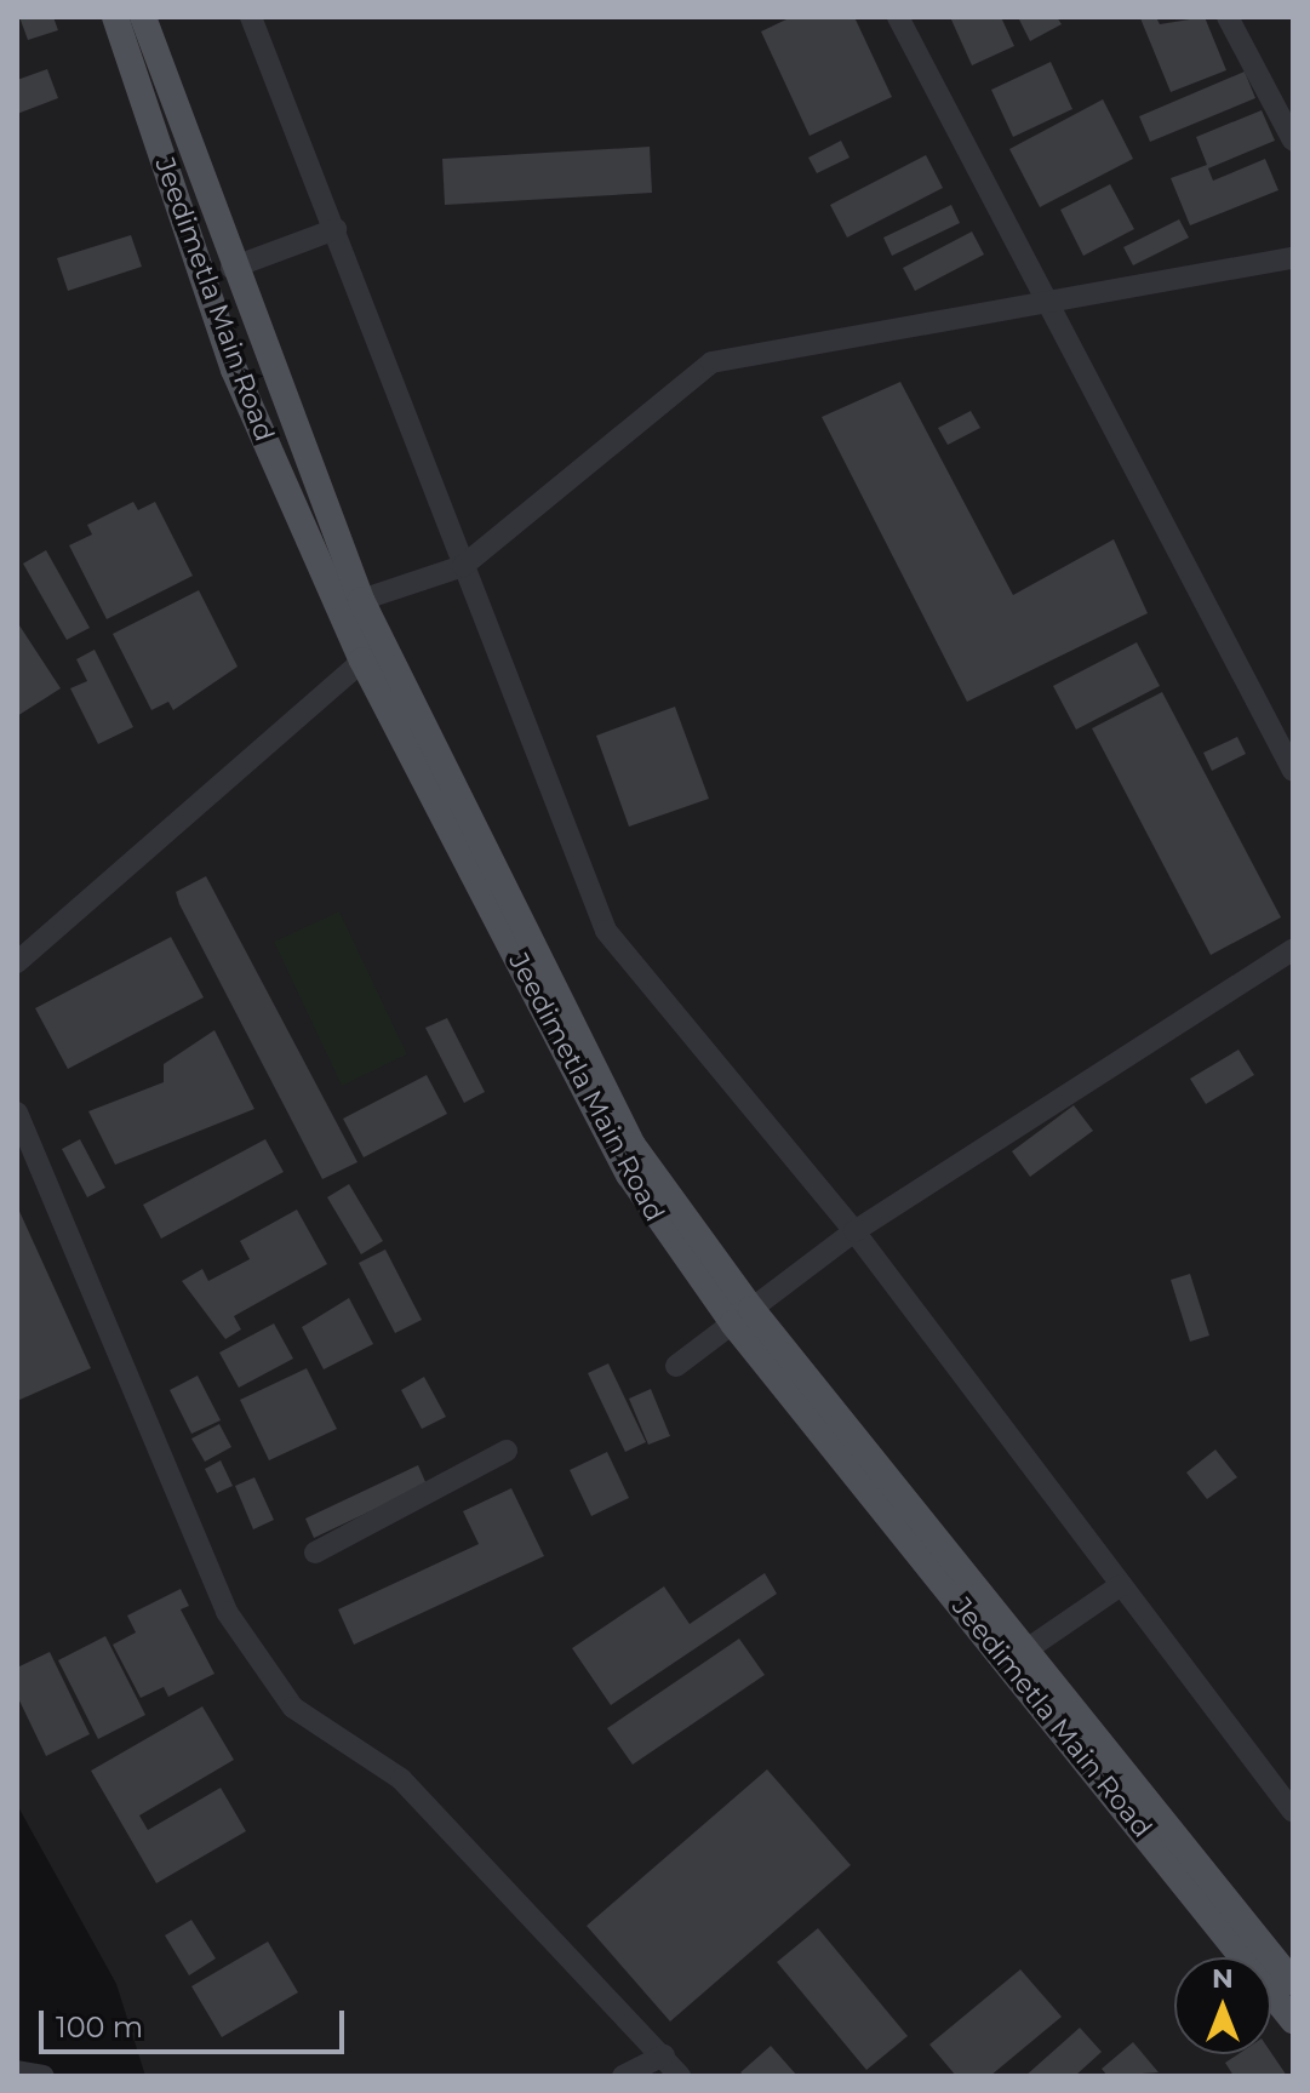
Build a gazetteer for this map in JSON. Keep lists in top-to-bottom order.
{
  "streets": {
    "main road": ["Jeedimetla Main Road"]
  },
  "scale_bar": "100 m",
  "north": "top"
}
